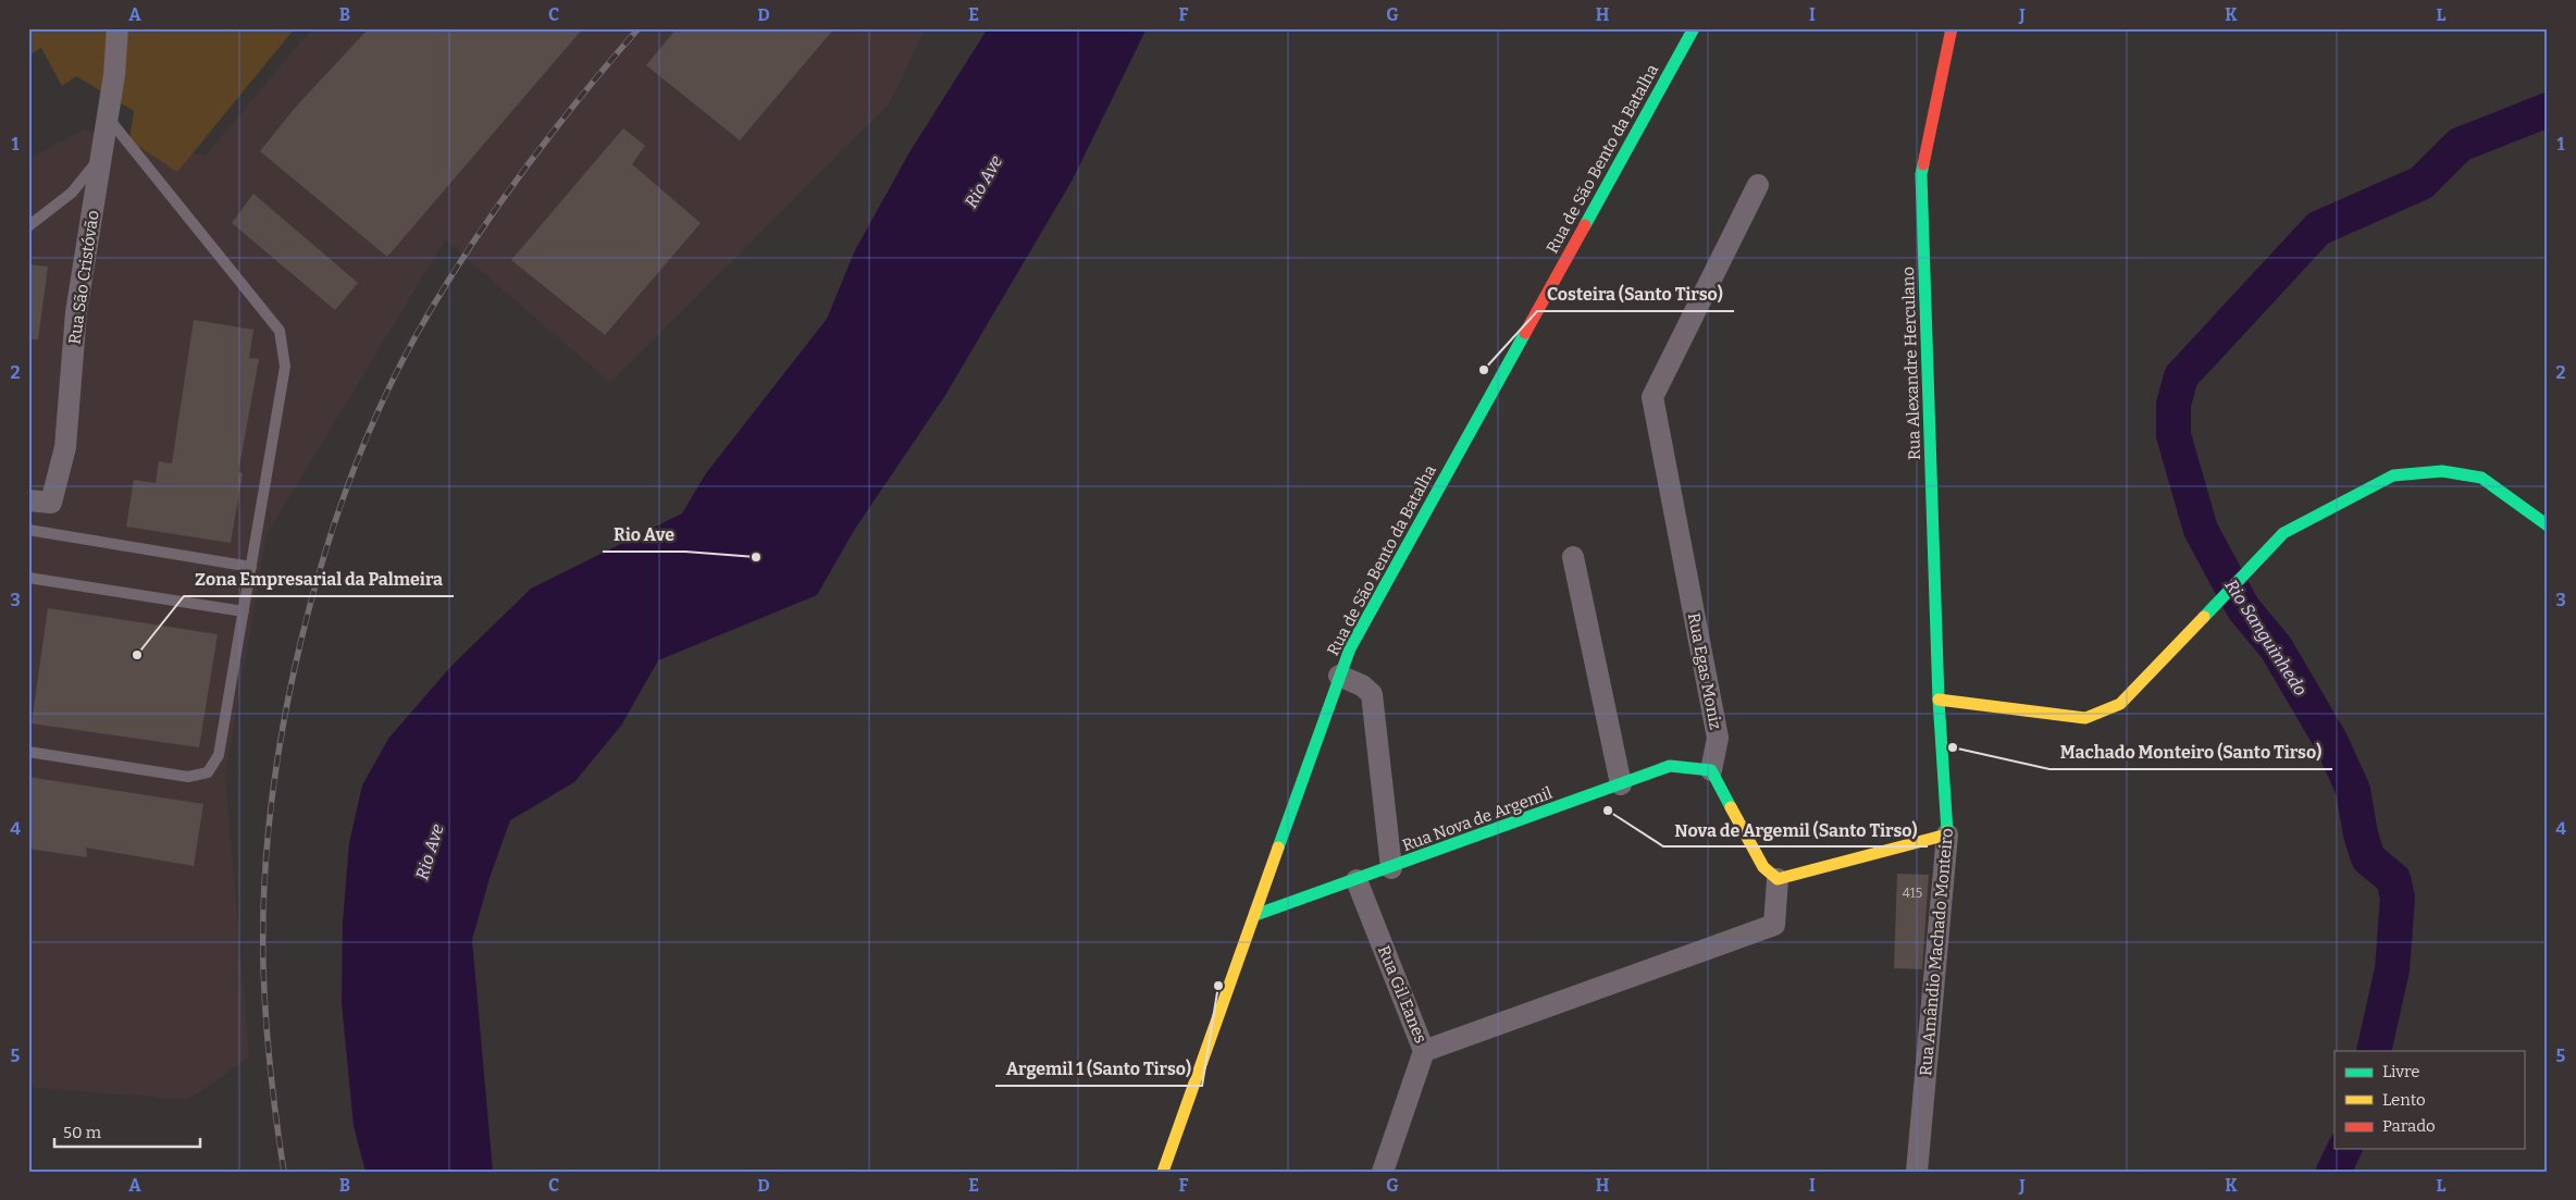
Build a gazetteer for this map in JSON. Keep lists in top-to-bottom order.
{
  "streets": {
    "street": [
      "Rua de São Bento da Batalha",
      "Rua São Cristóvão",
      "Rua Alexandre Herculano",
      "Rua Egas Moniz",
      "Rua Nova de Argemil",
      "Rua Amândio Machado Monteiro",
      "Rua Gil Eanes"
    ]
  },
  "crossings": [
    ["Rua de São Bento da Batalha", "Rua Nova de Argemil"],
    ["Rua Alexandre Herculano", "Rua Amândio Machado Monteiro"],
    ["Rua Egas Moniz", "Rua Nova de Argemil"],
    ["Rua Nova de Argemil", "Rua Gil Eanes"]
  ],
  "water": ["Rio Ave", "Rio Sanguinhedo"],
  "places": [
    "Costeira (Santo Tirso)",
    "Rio Ave",
    "Zona Empresarial da Palmeira",
    "Machado Monteiro (Santo Tirso)",
    "Nova de Argemil (Santo Tirso)",
    "Argemil 1 (Santo Tirso)"
  ],
  "house_numbers": ["415"],
  "legend": ["Livre", "Lento", "Parado"],
  "scale_bar": "50 m",
  "grid": {
    "columns": [
      "A",
      "B",
      "C",
      "D",
      "E",
      "F",
      "G",
      "H",
      "I",
      "J",
      "K",
      "L"
    ],
    "rows": [
      "1",
      "2",
      "3",
      "4",
      "5"
    ]
  }
}
